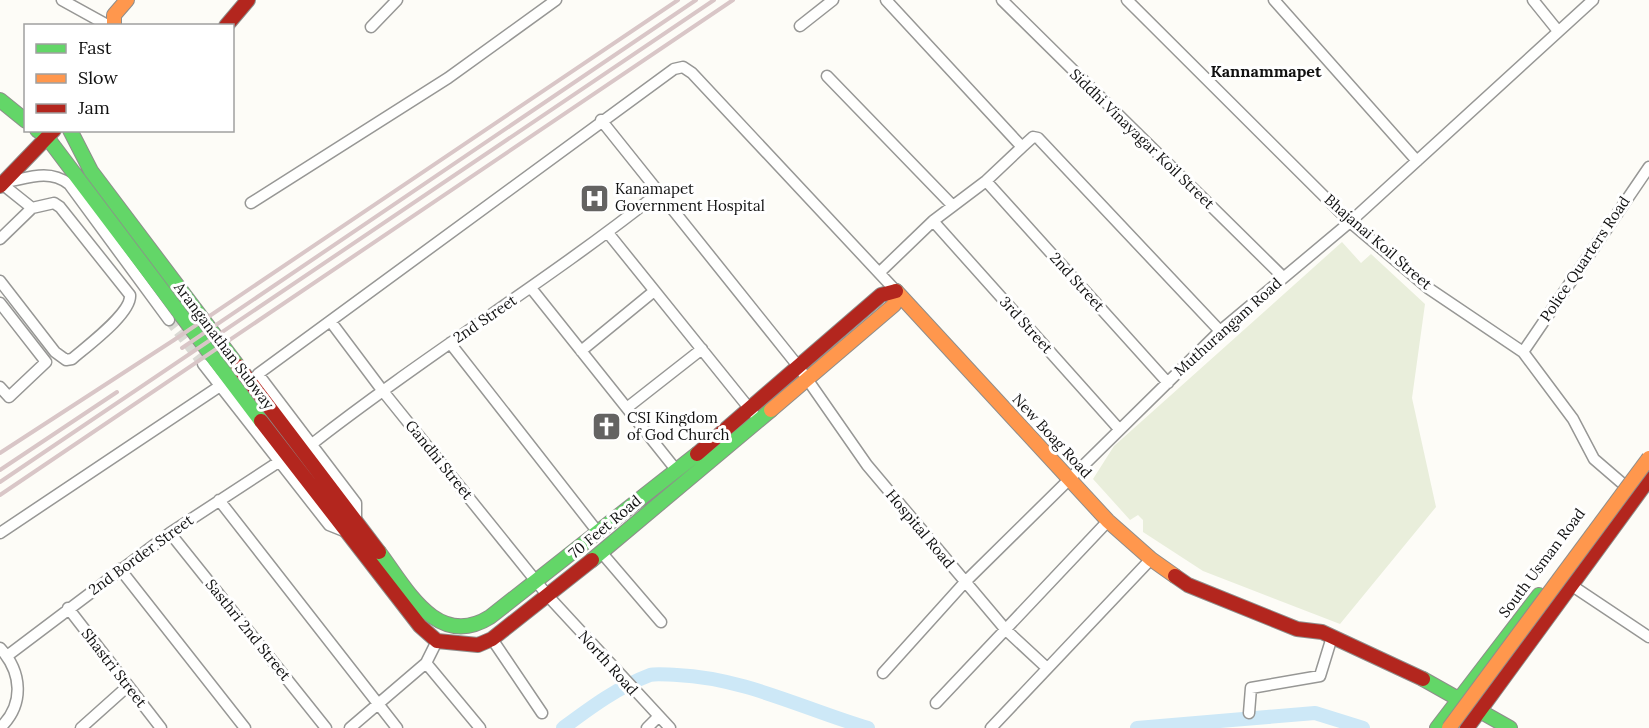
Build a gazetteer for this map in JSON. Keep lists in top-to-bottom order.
{
  "streets": {
    "main road": [
      "Aranganathan Subway",
      "New Boag Road",
      "70 Feet Road",
      "South Usman Road"
    ],
    "street": [
      "Siddhi Vinayagar Koil Street",
      "Bhajanai Koil Street",
      "Police Quarters Road",
      "2nd Street",
      "3rd Street",
      "Muthurangam Road",
      "Gandhi Street",
      "Hospital Road",
      "2nd Border Street",
      "Sasthri 2nd Street",
      "North Road",
      "Shastri Street"
    ]
  },
  "crossings": [
    ["Siddhi Vinayagar Koil Street", "Muthurangam Road"],
    ["Bhajanai Koil Street", "Police Quarters Road"],
    ["Bhajanai Koil Street", "Muthurangam Road"],
    ["Bhajanai Koil Street", "South Usman Road"],
    ["2nd Street", "Muthurangam Road"],
    ["2nd Street", "Gandhi Street"],
    ["3rd Street", "Muthurangam Road"],
    ["Muthurangam Road", "New Boag Road"],
    ["Muthurangam Road", "Hospital Road"],
    ["New Boag Road", "70 Feet Road"],
    ["New Boag Road", "South Usman Road"],
    ["Gandhi Street", "70 Feet Road"],
    ["Gandhi Street", "North Road"],
    ["70 Feet Road", "Hospital Road"],
    ["70 Feet Road", "North Road"],
    ["2nd Border Street", "Sasthri 2nd Street"],
    ["2nd Border Street", "Shastri Street"]
  ],
  "districts": ["Kannammapet"],
  "places": {
    "hospital": ["Kanamapet Government Hospital"],
    "church": ["CSI Kingdom of God Church"]
  },
  "legend": ["Fast", "Slow", "Jam"]
}
